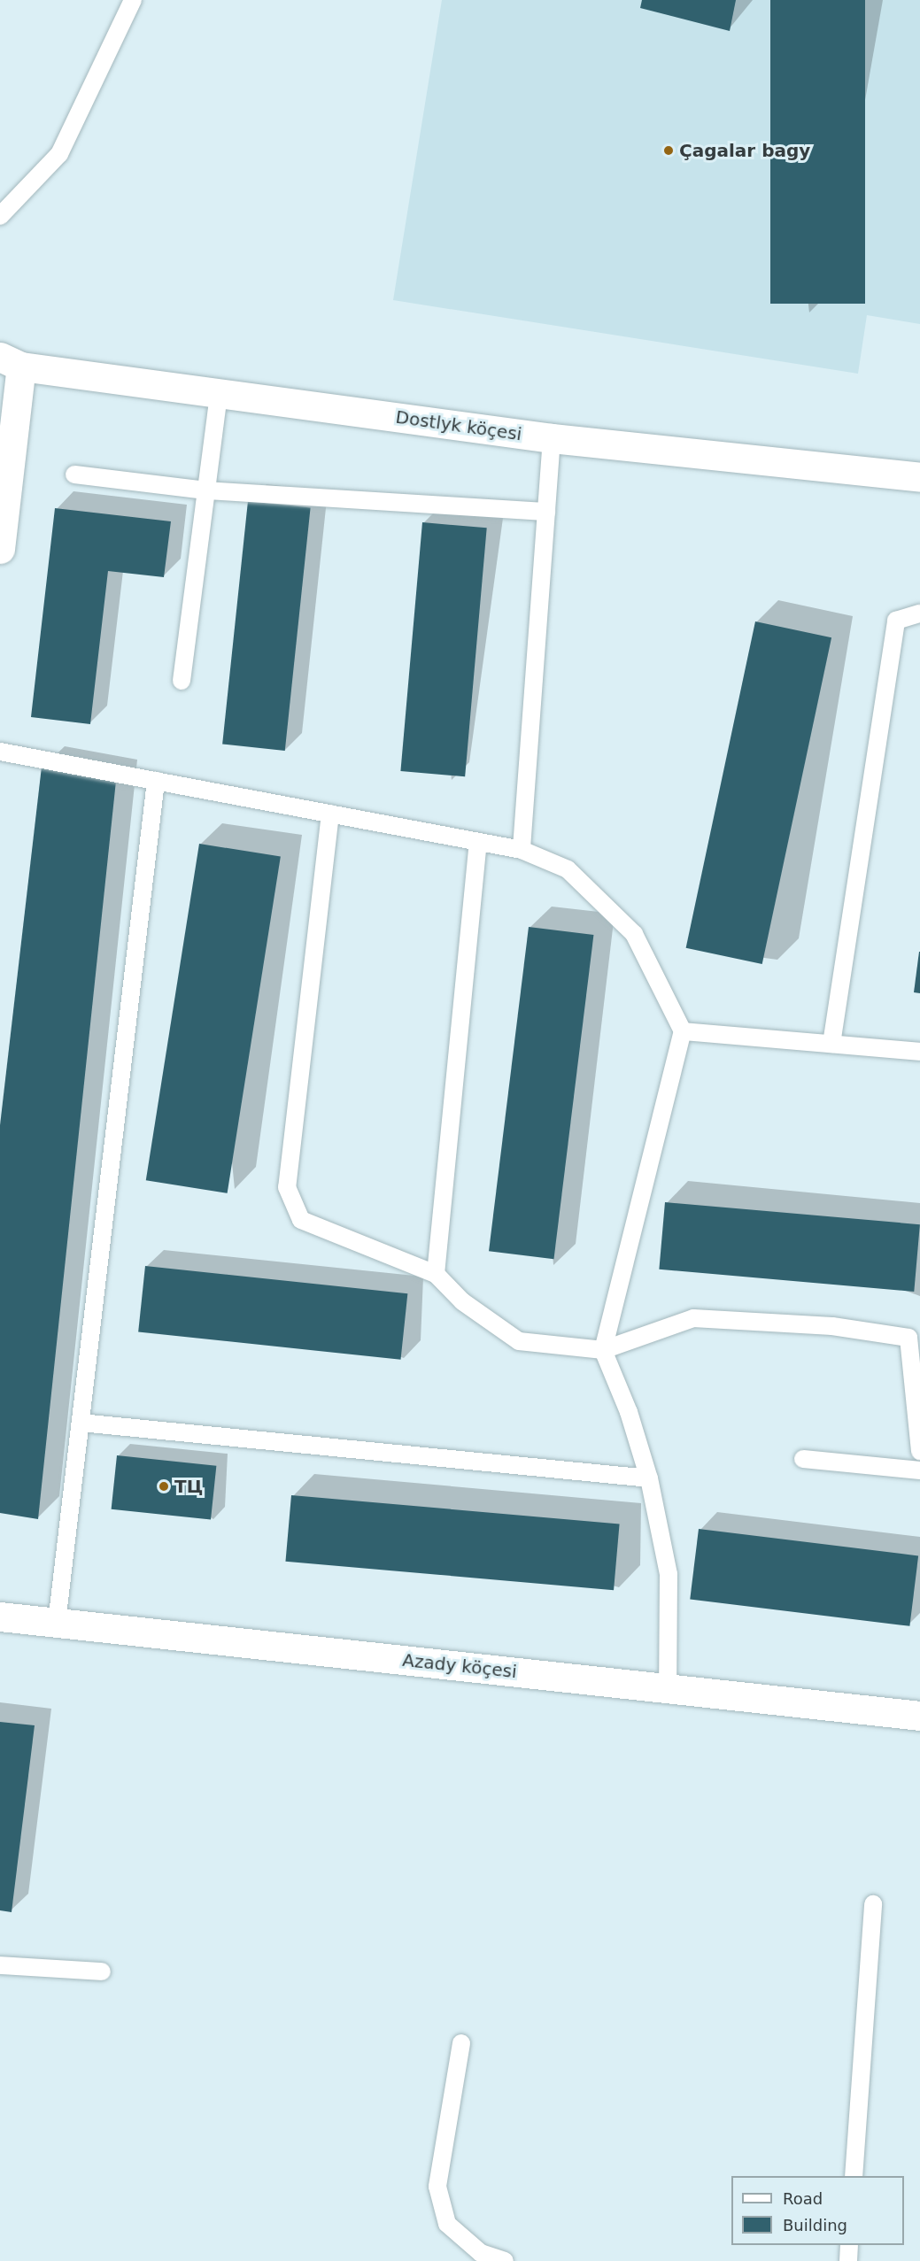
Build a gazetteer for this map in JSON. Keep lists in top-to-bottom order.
{
  "streets": {
    "street": ["Dostlyk köçesi", "Azady köçesi"]
  },
  "places": ["Çagalar bagy", "ТЦ"],
  "legend": ["Road", "Building"]
}
